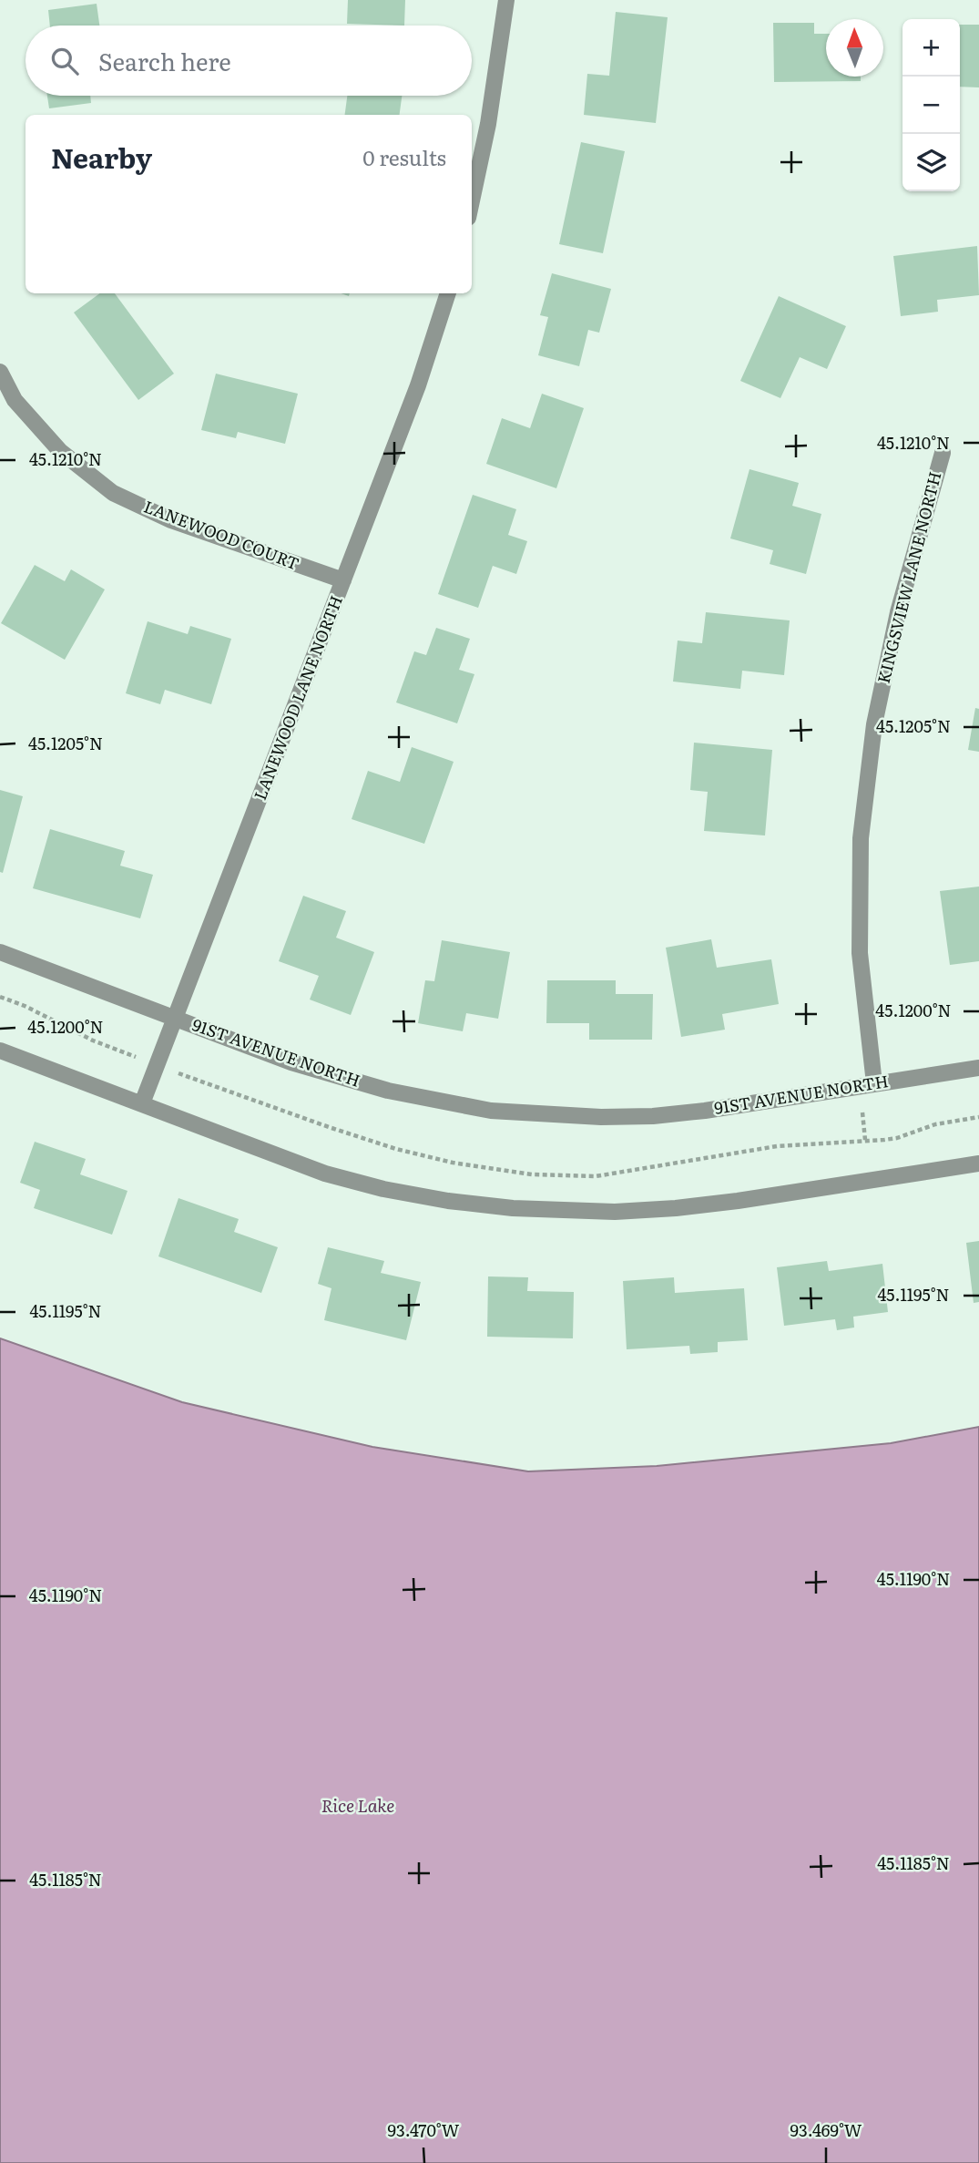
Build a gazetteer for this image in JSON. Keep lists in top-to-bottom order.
{
  "streets": {
    "street": [
      "LANEWOOD COURT",
      "KINGSVIEW LANE NORTH",
      "LANEWOOD LANE NORTH",
      "91ST AVENUE NORTH"
    ]
  },
  "crossings": [
    ["LANEWOOD COURT", "LANEWOOD LANE NORTH"],
    ["KINGSVIEW LANE NORTH", "91ST AVENUE NORTH"],
    ["LANEWOOD LANE NORTH", "91ST AVENUE NORTH"]
  ],
  "water": ["Rice Lake"],
  "north": "top",
  "page": {
    "map_buttons": ["+", "−"],
    "search": "Search here",
    "heading": ["Nearby", "0 results"]
  },
  "coordinates": [
    "45.1210°N",
    "45.1205°N",
    "45.1200°N",
    "45.1195°N",
    "45.1190°N",
    "45.1185°N",
    "93.470°W",
    "93.469°W"
  ]
}
